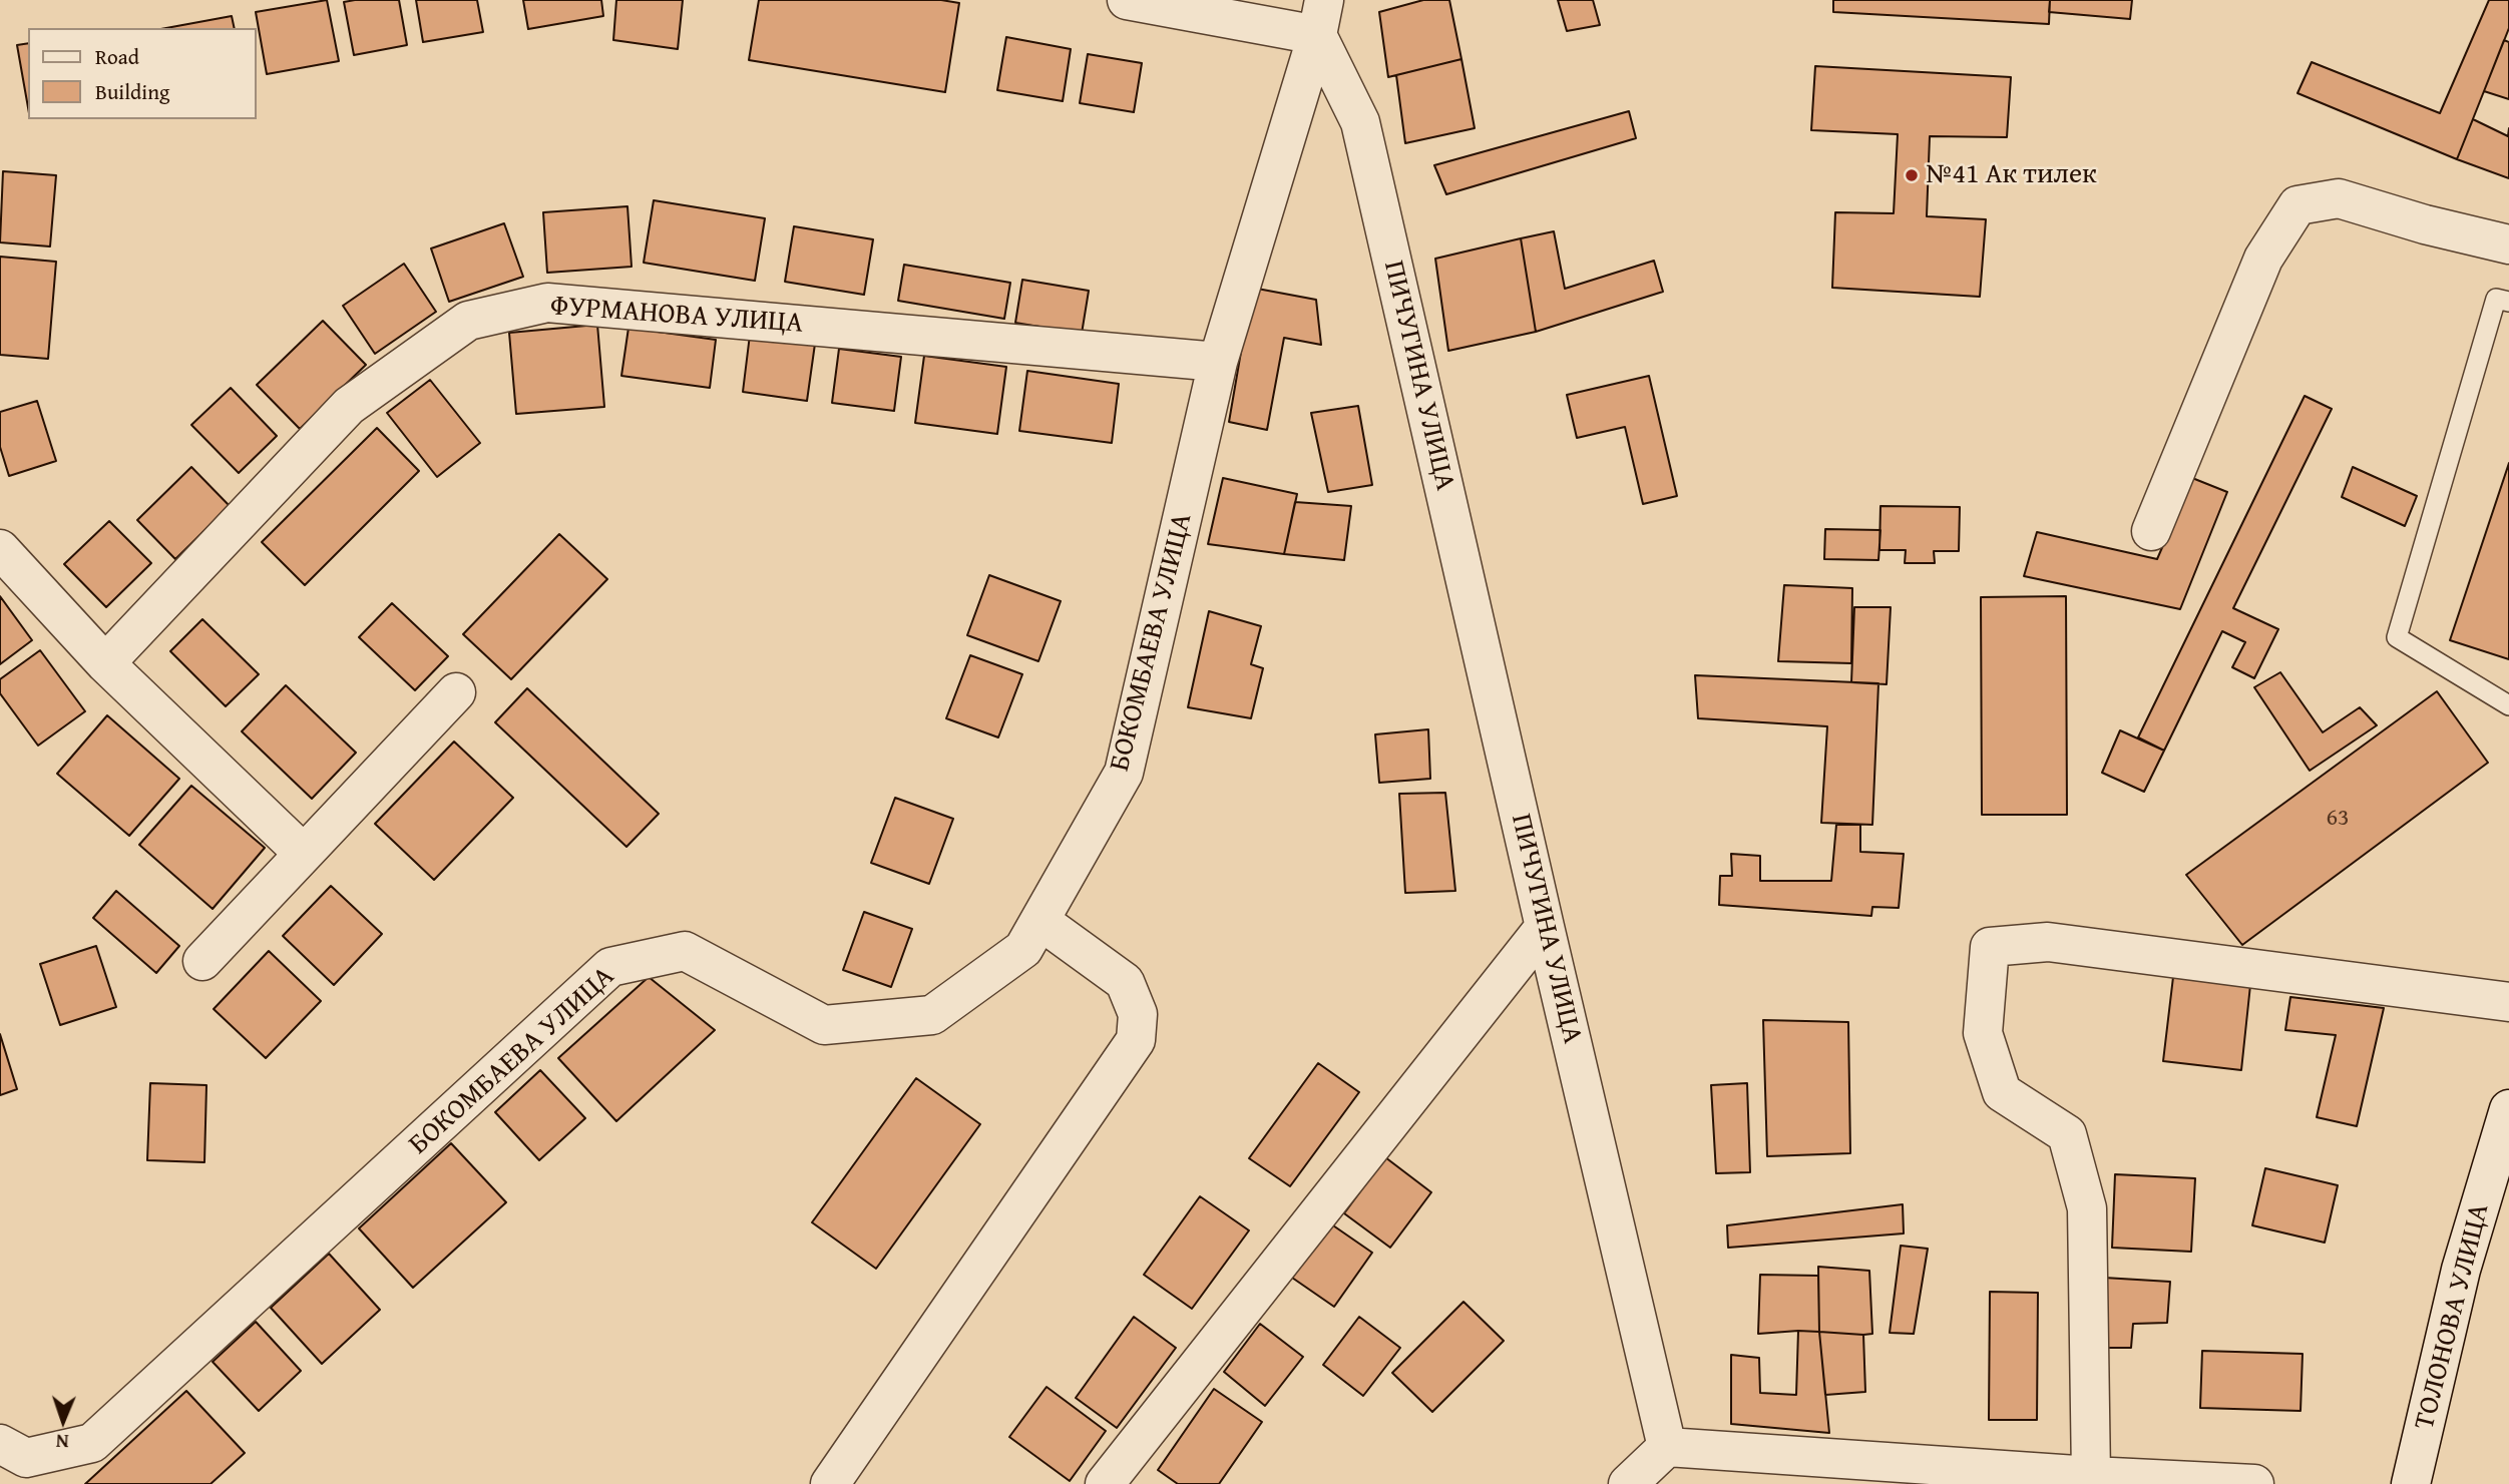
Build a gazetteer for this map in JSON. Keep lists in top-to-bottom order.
{
  "streets": {
    "street": [
      "ФУРМАНОВА УЛИЦА",
      "ПИЧУГИНА УЛИЦА",
      "БОКОМБАЕВА УЛИЦА",
      "ТОЛОНОВА УЛИЦА"
    ]
  },
  "crossings": [
    ["ФУРМАНОВА УЛИЦА", "БОКОМБАЕВА УЛИЦА"],
    ["ПИЧУГИНА УЛИЦА", "БОКОМБАЕВА УЛИЦА"]
  ],
  "places": ["№41 Ак тилек"],
  "house_numbers": ["63"],
  "legend": ["Road", "Building"],
  "north": "bottom"
}
